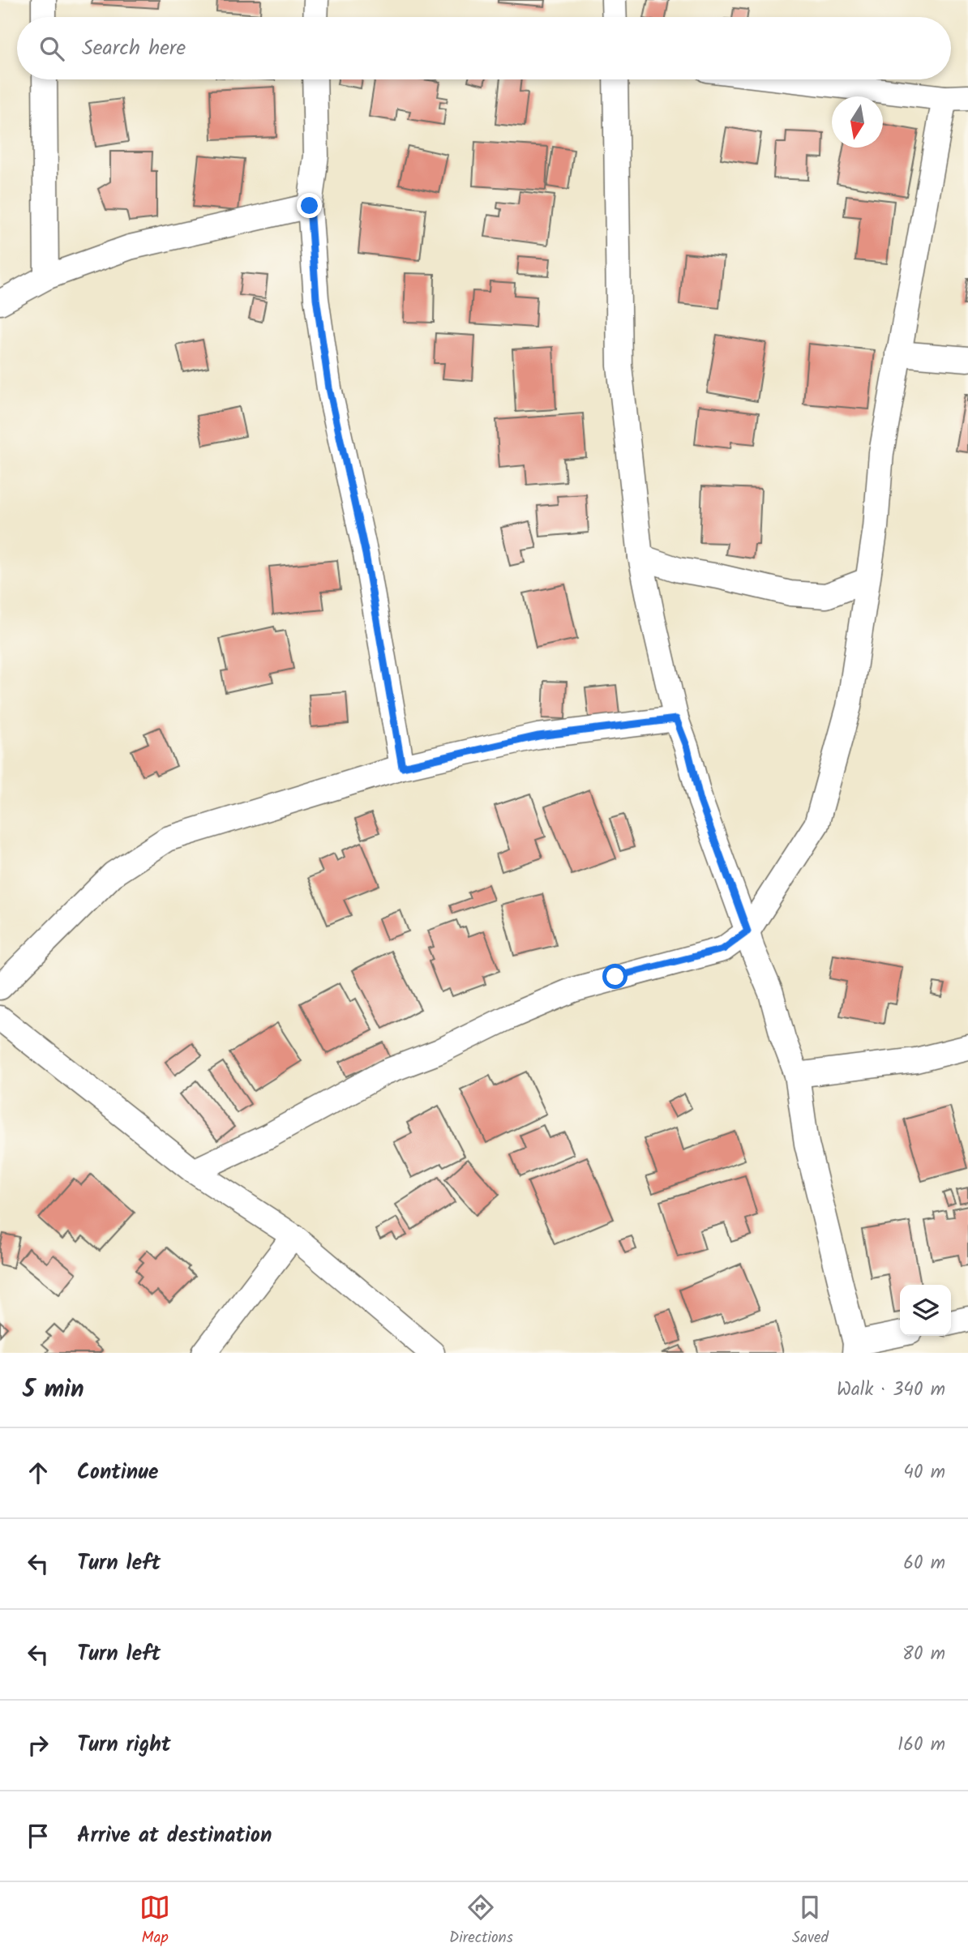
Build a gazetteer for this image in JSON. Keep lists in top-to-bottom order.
{
  "north": "bottom",
  "page": {
    "search": "Search here",
    "heading": ["5 min", "Walk · 340 m"],
    "list": [
      ["Continue", "40 m"],
      ["Turn left", "60 m"],
      ["Turn left", "80 m"],
      ["Turn right", "160 m"],
      "Arrive at destination"
    ],
    "nav": ["Map", "Directions", "Saved"]
  }
}
